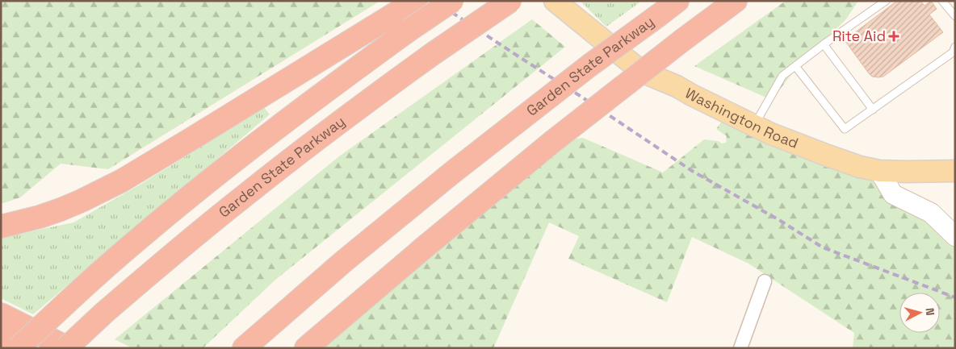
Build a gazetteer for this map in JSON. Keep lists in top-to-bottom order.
{
  "streets": {
    "highway": ["Garden State Parkway"],
    "main road": ["Washington Road"]
  },
  "places": {
    "health": ["Rite Aid"]
  },
  "north": "right"
}
